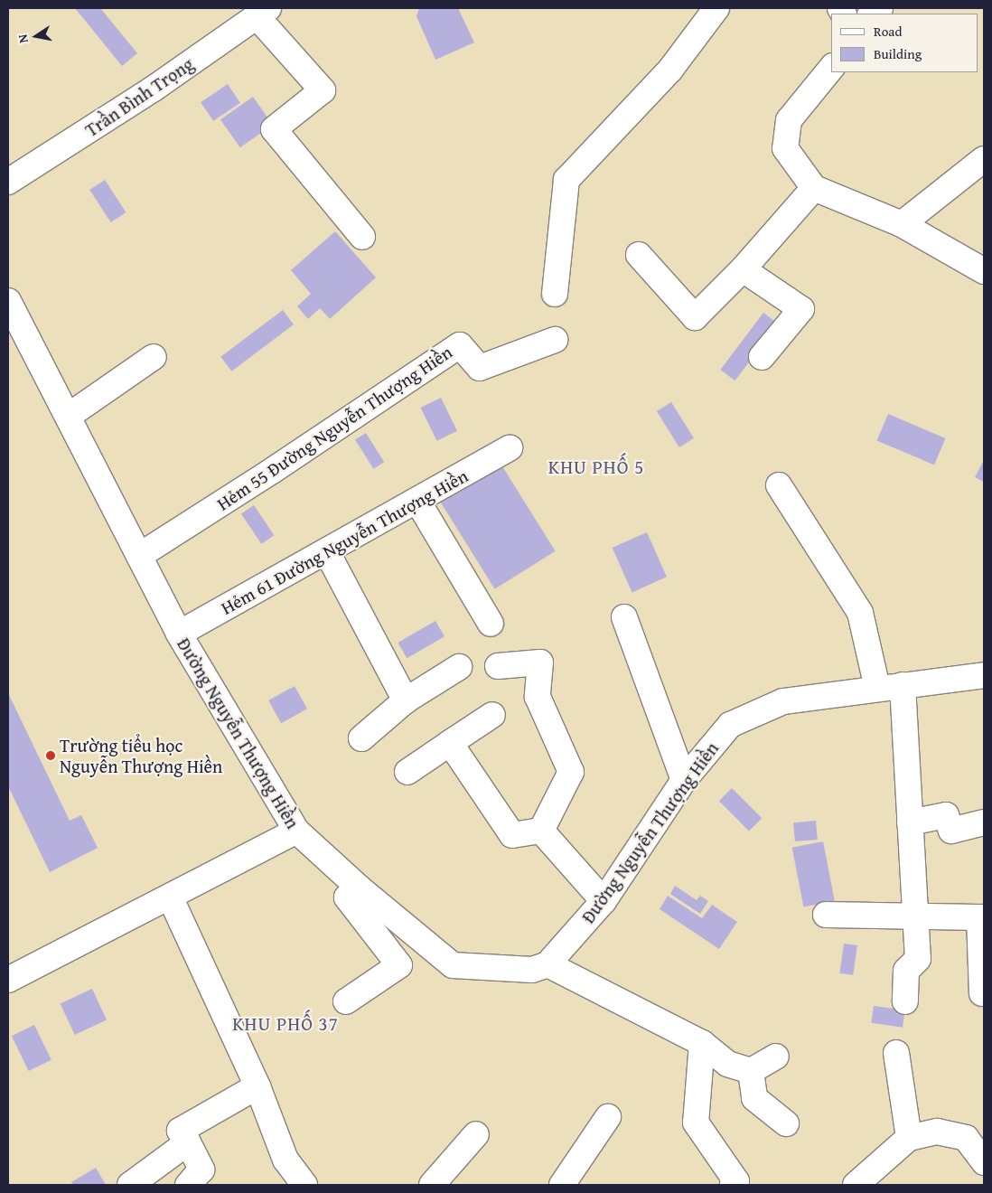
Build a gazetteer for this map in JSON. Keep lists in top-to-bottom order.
{
  "streets": {
    "street": [
      "Trần Bình Trọng",
      "Hẻm 55 Đường Nguyễn Thượng Hiền",
      "Hẻm 61 Đường Nguyễn Thượng Hiền",
      "Đường Nguyễn Thượng Hiền"
    ]
  },
  "crossings": [
    ["Hẻm 55 Đường Nguyễn Thượng Hiền", "Đường Nguyễn Thượng Hiền"],
    ["Hẻm 61 Đường Nguyễn Thượng Hiền", "Đường Nguyễn Thượng Hiền"]
  ],
  "districts": ["KHU PHỐ 5", "KHU PHỐ 37"],
  "places": ["Trường tiểu học Nguyễn Thượng Hiền"],
  "legend": ["Road", "Building"],
  "north": "left"
}
